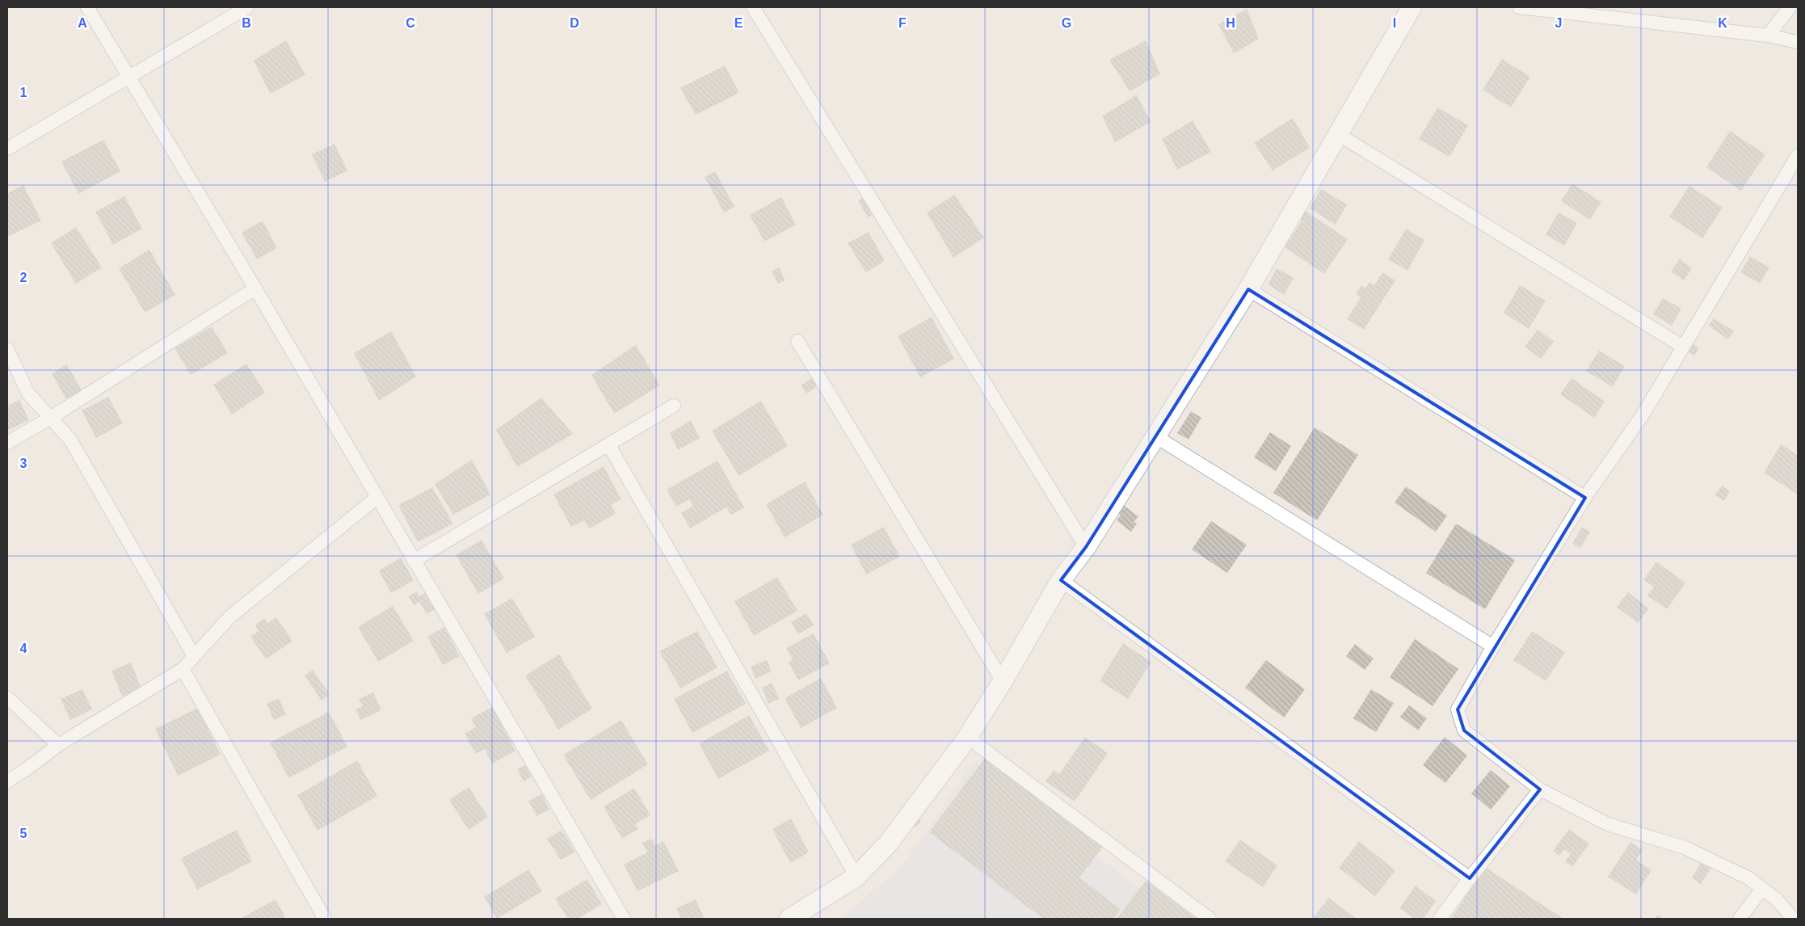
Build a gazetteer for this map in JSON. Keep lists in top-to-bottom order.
{
  "grid": {
    "columns": [
      "A",
      "B",
      "C",
      "D",
      "E",
      "F",
      "G",
      "H",
      "I",
      "J",
      "K"
    ],
    "rows": [
      "1",
      "2",
      "3",
      "4",
      "5"
    ]
  }
}
